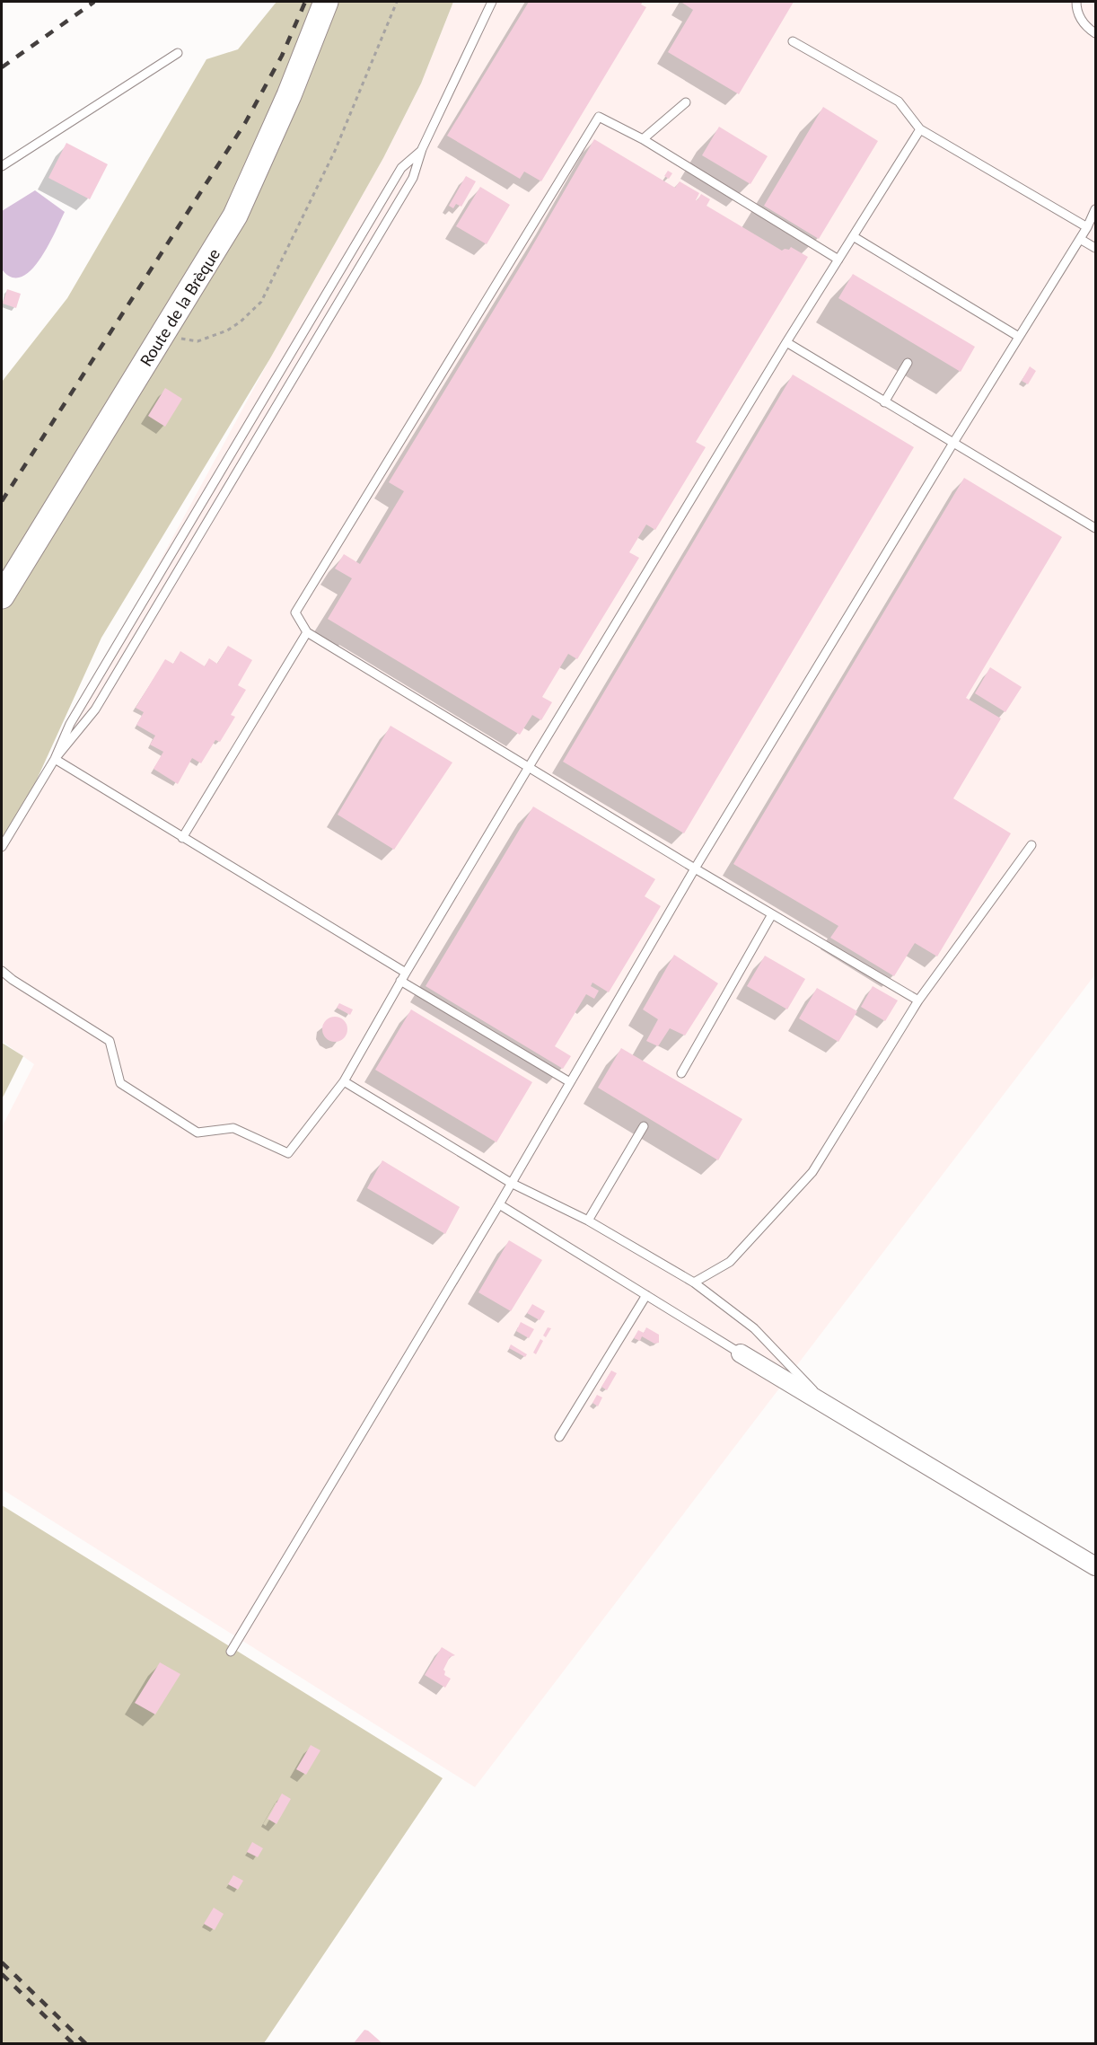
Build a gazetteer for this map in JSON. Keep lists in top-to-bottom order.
{
  "streets": {
    "main road": ["Route de la Brèque"]
  }
}
